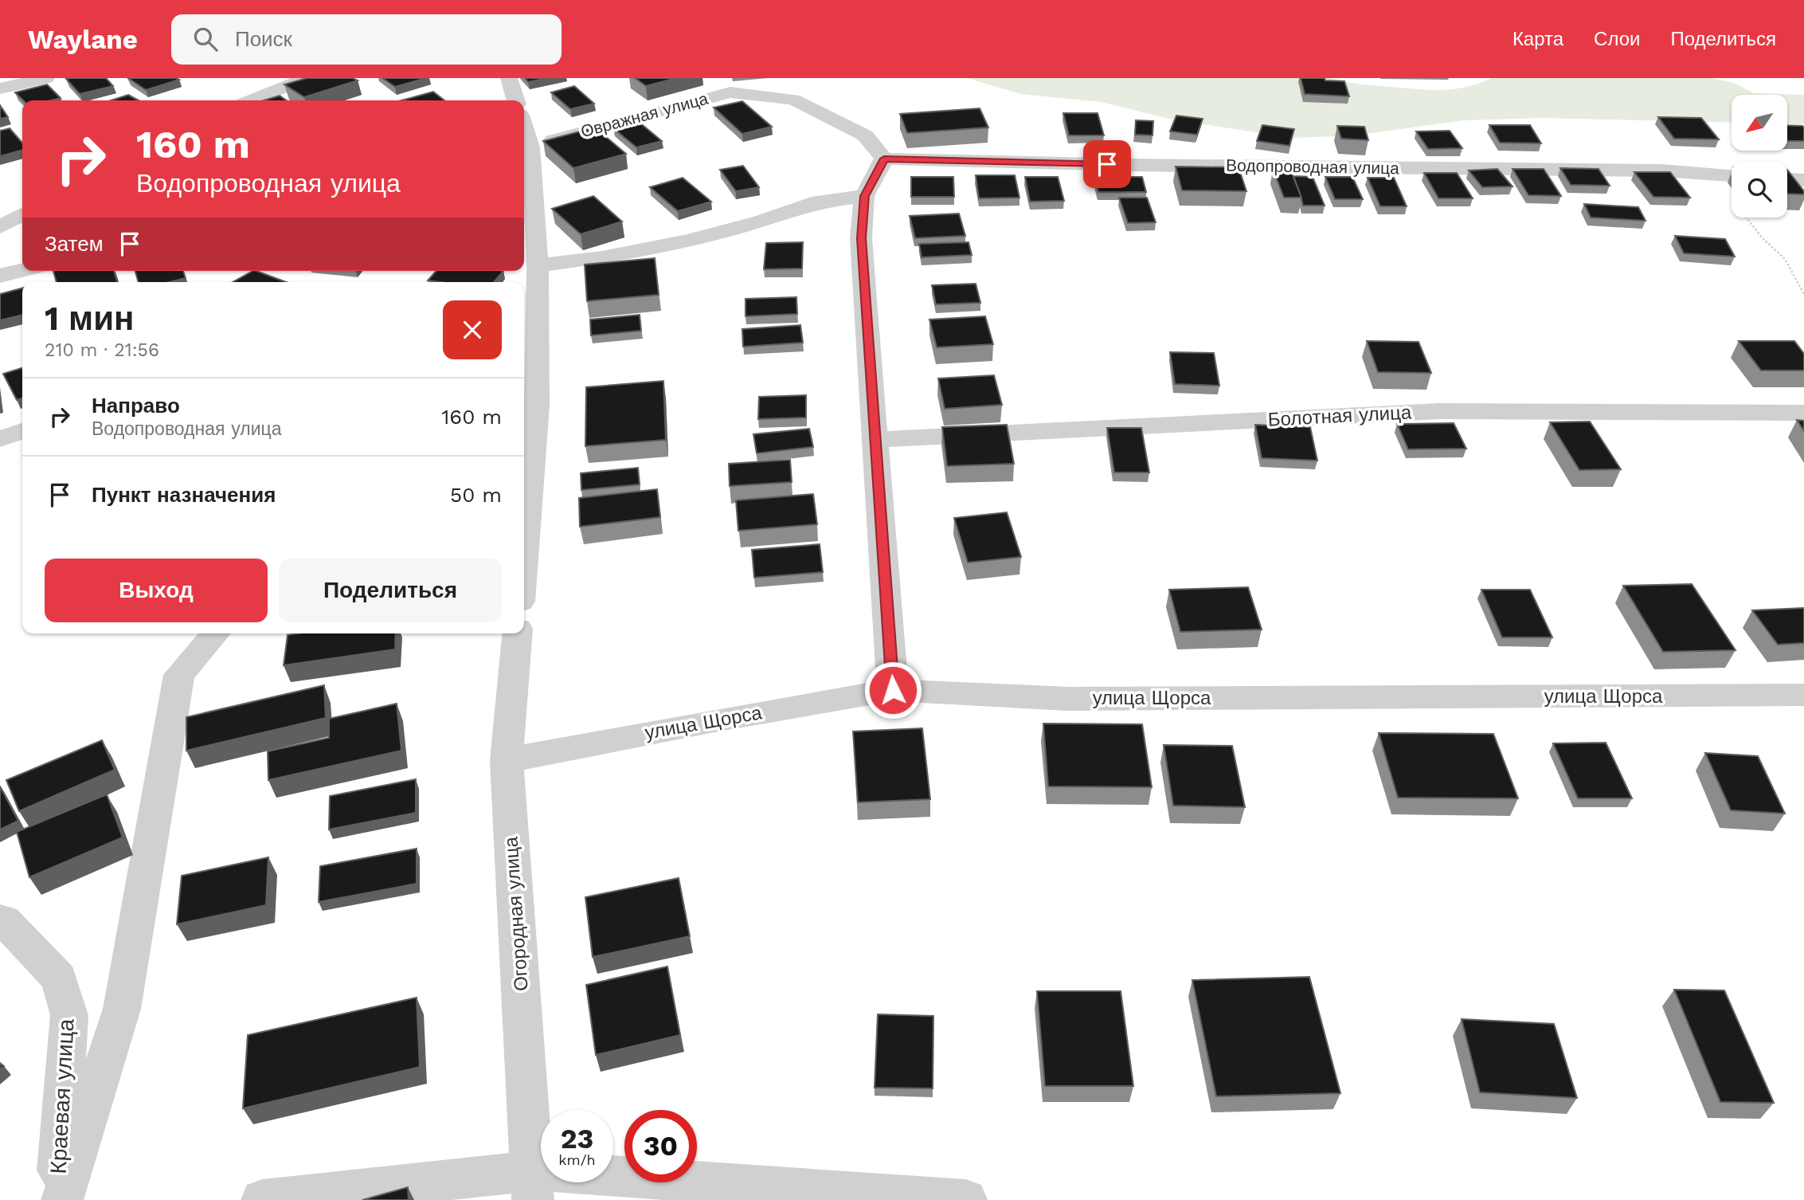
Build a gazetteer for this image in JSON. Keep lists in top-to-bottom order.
{
  "streets": {
    "street": [
      "Овражная улица",
      "Водопроводная улица",
      "Болотная улица",
      "улица Щорса",
      "Огородная улица",
      "Краевая улица"
    ]
  },
  "crossings": [
    ["Овражная улица", "Водопроводная улица"],
    ["улица Щорса", "Огородная улица"]
  ],
  "north": "bottom left",
  "page": {
    "header": "Waylane",
    "search": "Поиск",
    "nav": ["Карта", "Слои", "Поделиться"],
    "turn": ["160 m", "Водопроводная улица"],
    "then": "Затем",
    "heading": ["1 мин", "210 m · 21:56"],
    "list": [
      {
        "name": "Направо",
        "note": "Водопроводная улица",
        "value": "160 m"
      },
      {
        "name": "Пункт назначения",
        "value": "50 m"
      }
    ],
    "buttons": ["Выход", "Поделиться"],
    "speed": "23 km/h",
    "limit": "30"
  }
}
